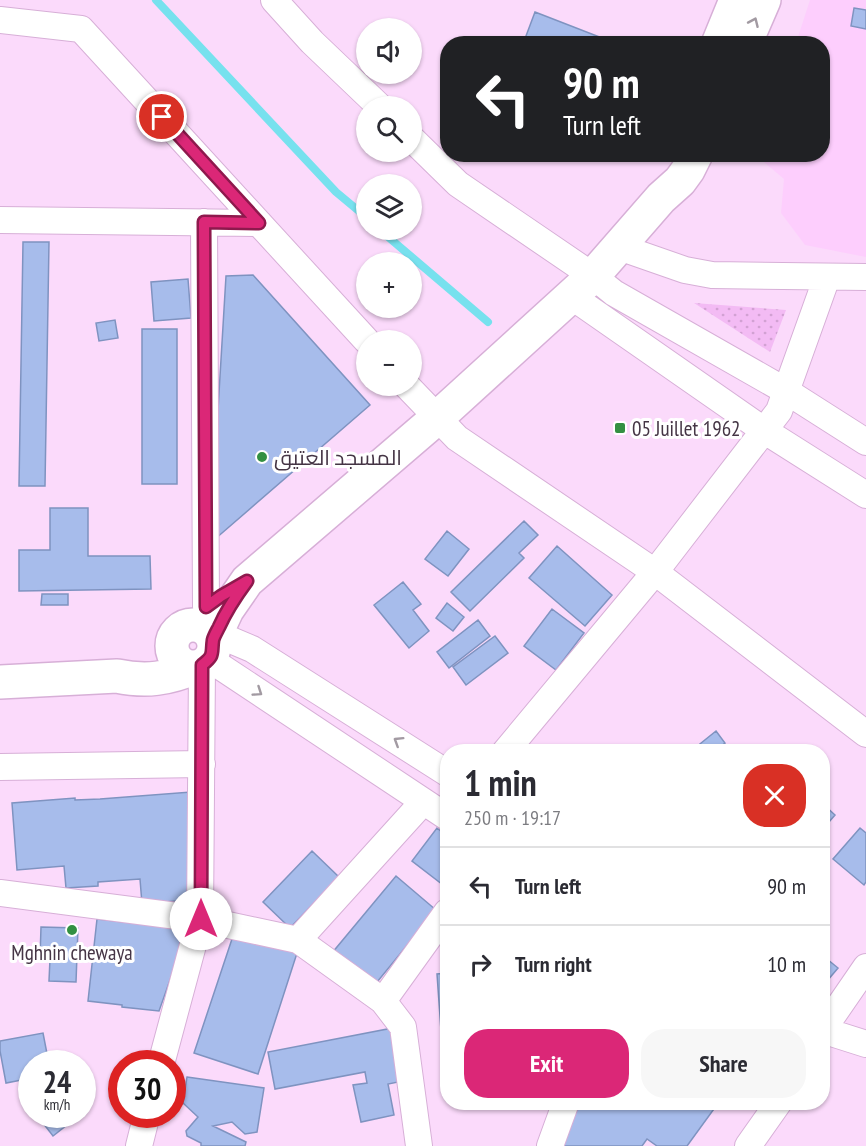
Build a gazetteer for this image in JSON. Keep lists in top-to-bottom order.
{
  "places": {
    "transit": ["05 Juillet 1962"],
    "other": ["المسجد العتيق", "Mghnin chewaya"]
  },
  "page": {
    "map_buttons": ["+", "−"],
    "turn": ["90 m", "Turn left"],
    "heading": ["1 min", "250 m · 19:17"],
    "list": [
      {
        "name": "Turn left",
        "value": "90 m"
      },
      {
        "name": "Turn right",
        "value": "10 m"
      }
    ],
    "buttons": ["Exit", "Share"],
    "speed": "24 km/h",
    "limit": "30"
  }
}
